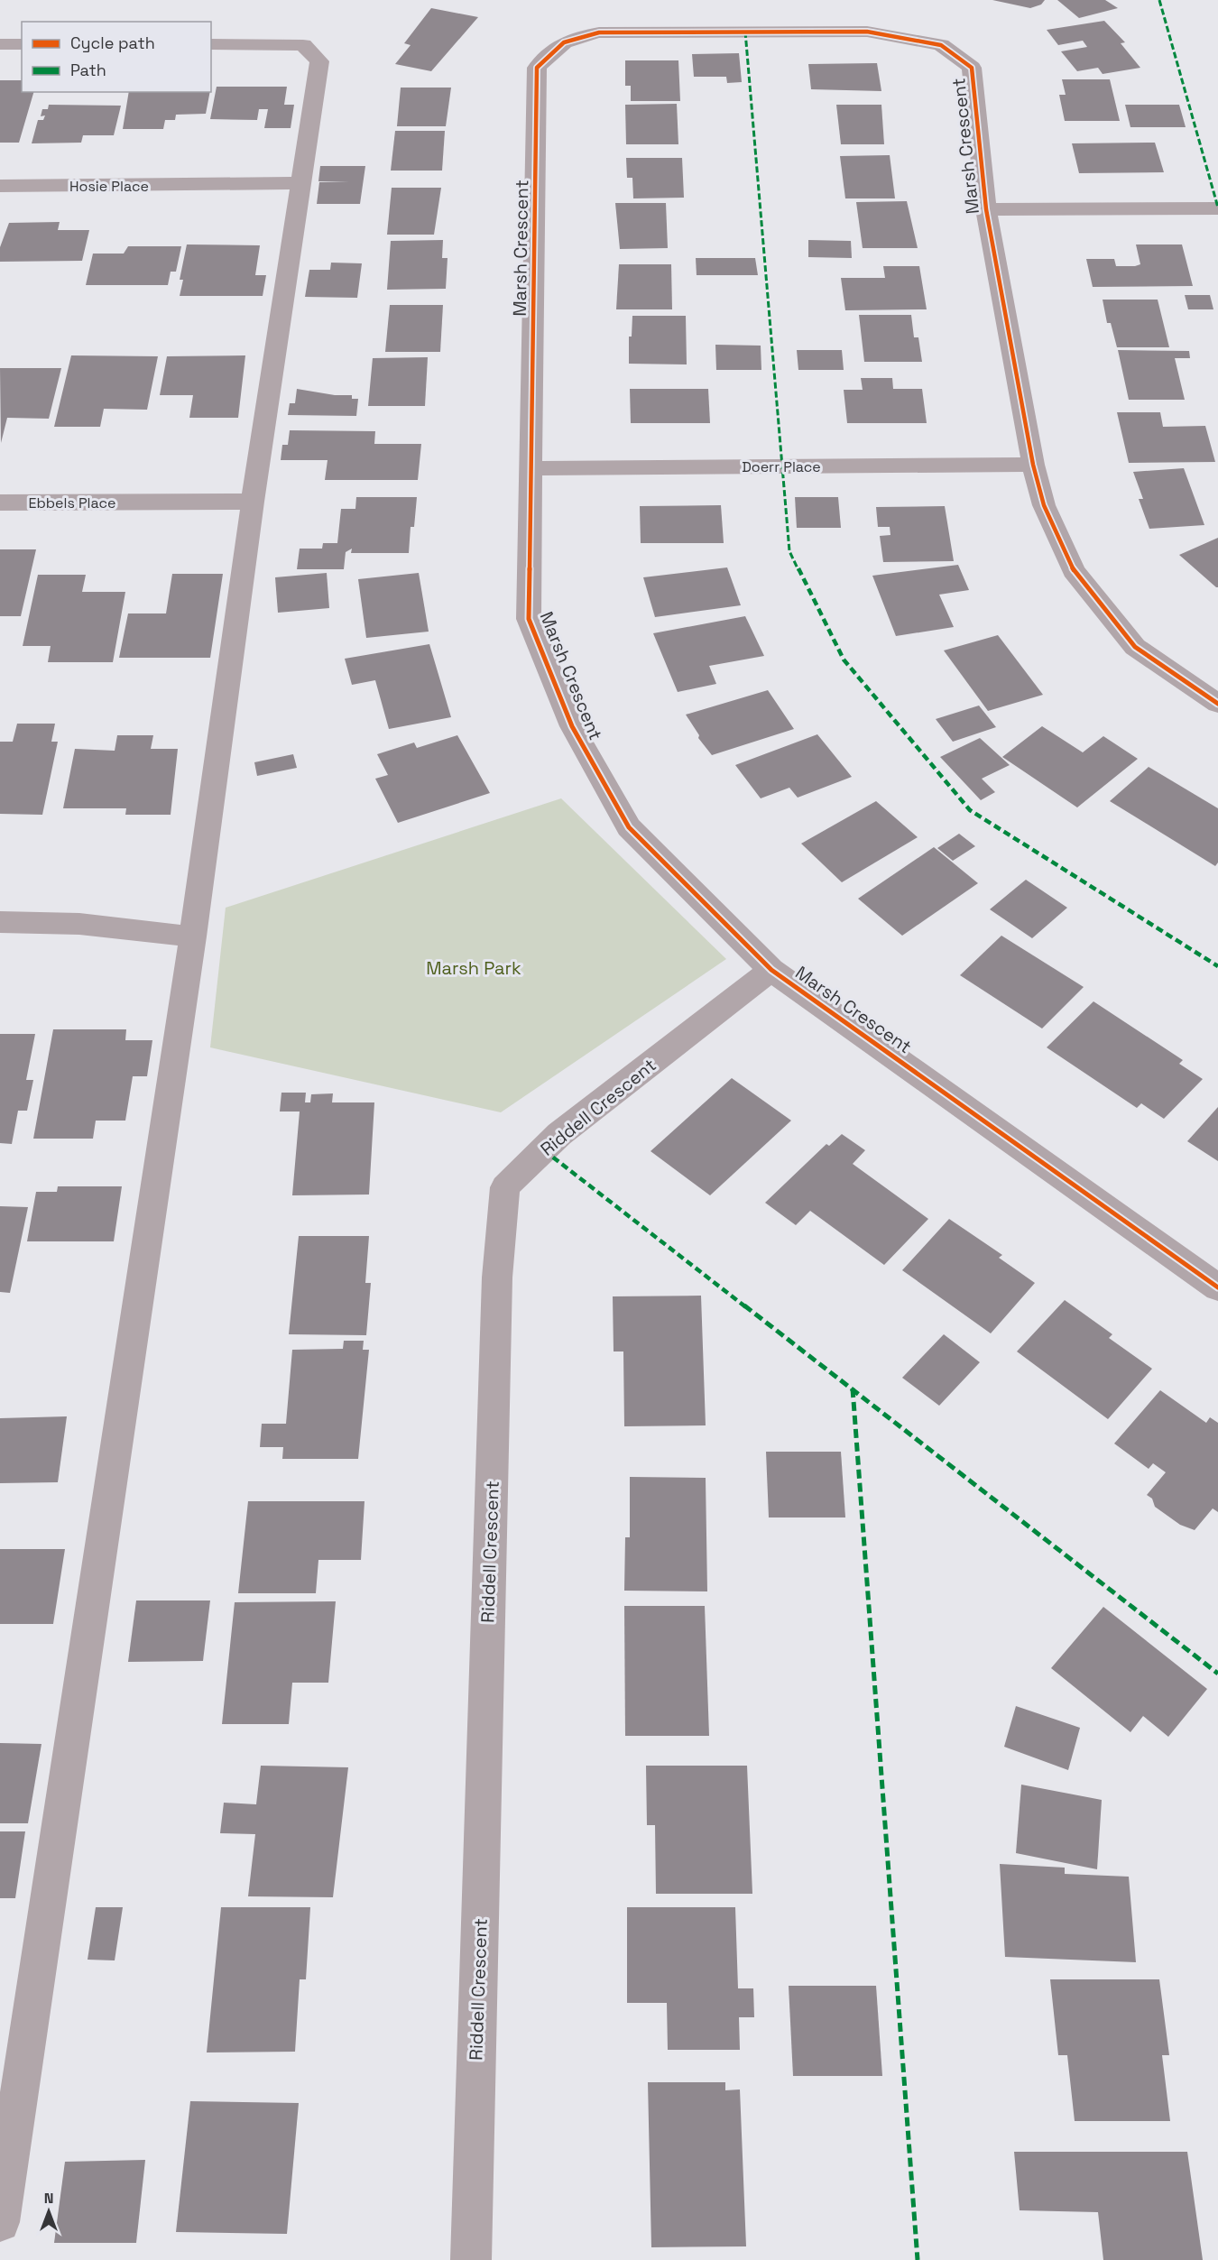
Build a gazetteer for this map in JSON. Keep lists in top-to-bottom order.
{
  "streets": {
    "street": [
      "Marsh Crescent",
      "Hosie Place",
      "Doerr Place",
      "Ebbels Place",
      "Riddell Crescent"
    ]
  },
  "crossings": [
    ["Marsh Crescent", "Doerr Place"],
    ["Marsh Crescent", "Riddell Crescent"]
  ],
  "parks": ["Marsh Park"],
  "legend": ["Cycle path", "Path"],
  "north": "top"
}
